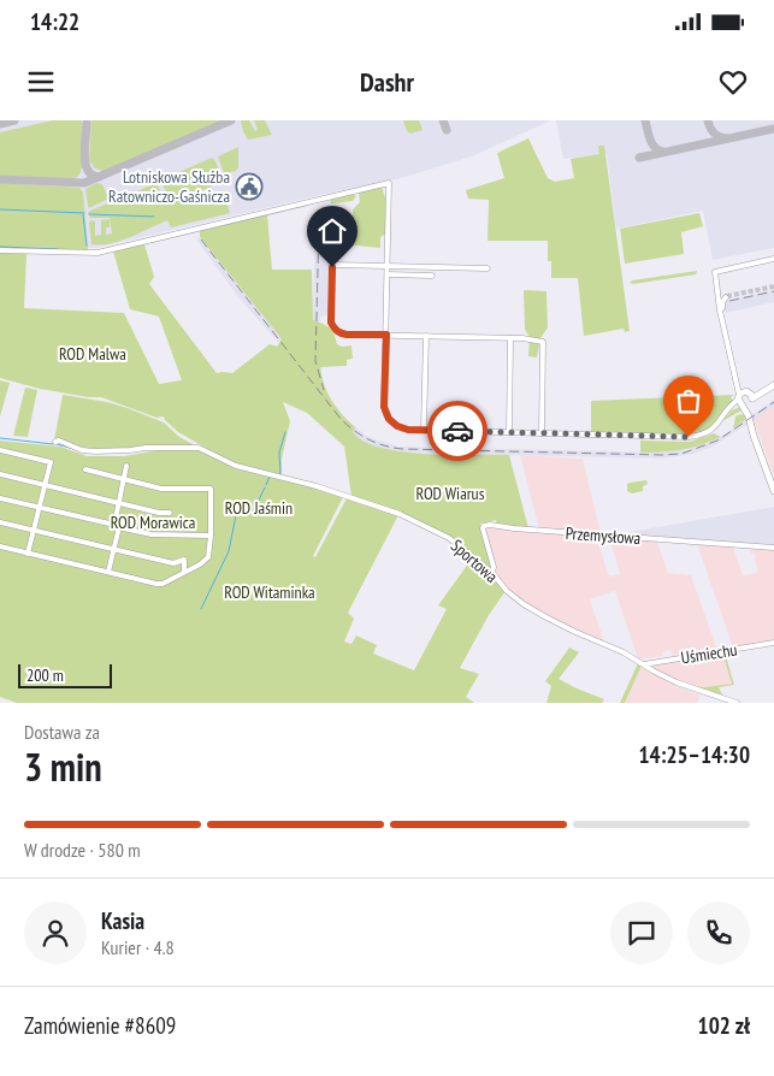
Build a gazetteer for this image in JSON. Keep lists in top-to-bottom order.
{
  "streets": {
    "street": ["Przemysłowa", "Sportowa", "Uśmiechu"]
  },
  "crossings": [
    ["Przemysłowa", "Sportowa"],
    ["Sportowa", "Uśmiechu"]
  ],
  "parks": [
    "ROD Malwa",
    "ROD Wiarus",
    "ROD Jaśmin",
    "ROD Morawica",
    "ROD Witaminka"
  ],
  "places": {
    "public building": ["Lotniskowa Służba Ratowniczo-Gaśnicza"]
  },
  "scale_bar": "200 m",
  "page": {
    "status": "14:22",
    "header": "Dashr",
    "scale": "200 m",
    "heading": ["3 min", "Dostawa za", "14:25–14:30"],
    "panel": [
      "Kasia",
      "Kurier · 4.8",
      "Zamówienie #8609",
      "102 zł"
    ],
    "bar": "W drodze · 580 m"
  }
}
